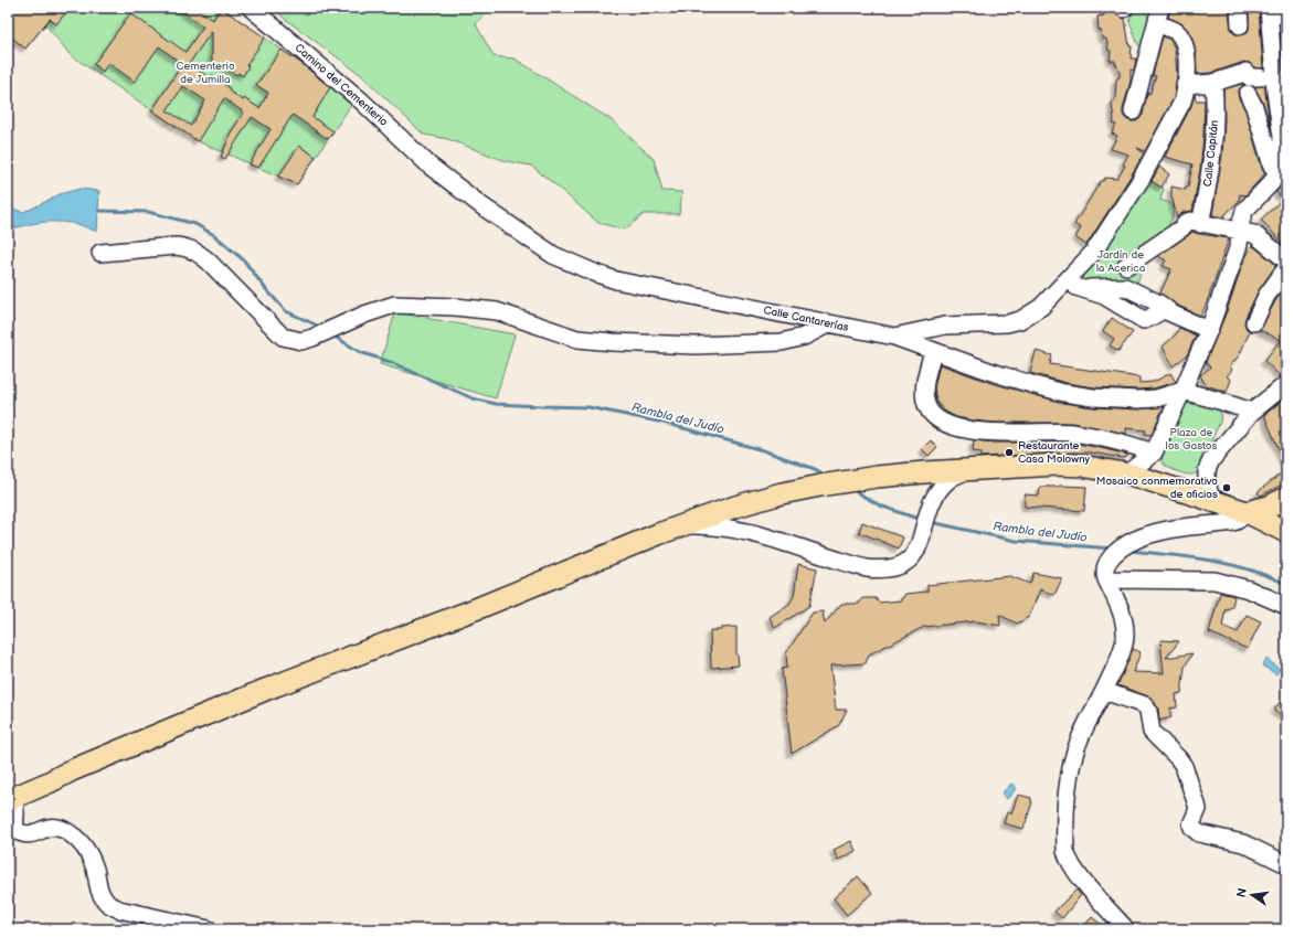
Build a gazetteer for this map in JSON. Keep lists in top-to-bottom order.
{
  "streets": {
    "street": ["Camino del Cementerio", "Calle Capitán", "Calle Cantarerías"]
  },
  "crossings": [
    ["Camino del Cementerio", "Calle Cantarerías"]
  ],
  "water": ["Rambla del Judío"],
  "parks": ["Cementerio de Jumilla", "Jardín de la Acerica", "Plaza de los Gastos"],
  "places": ["Restaurante Casa Molowny", "Mosaico conmemorativo de oficios"],
  "north": "left"
}
